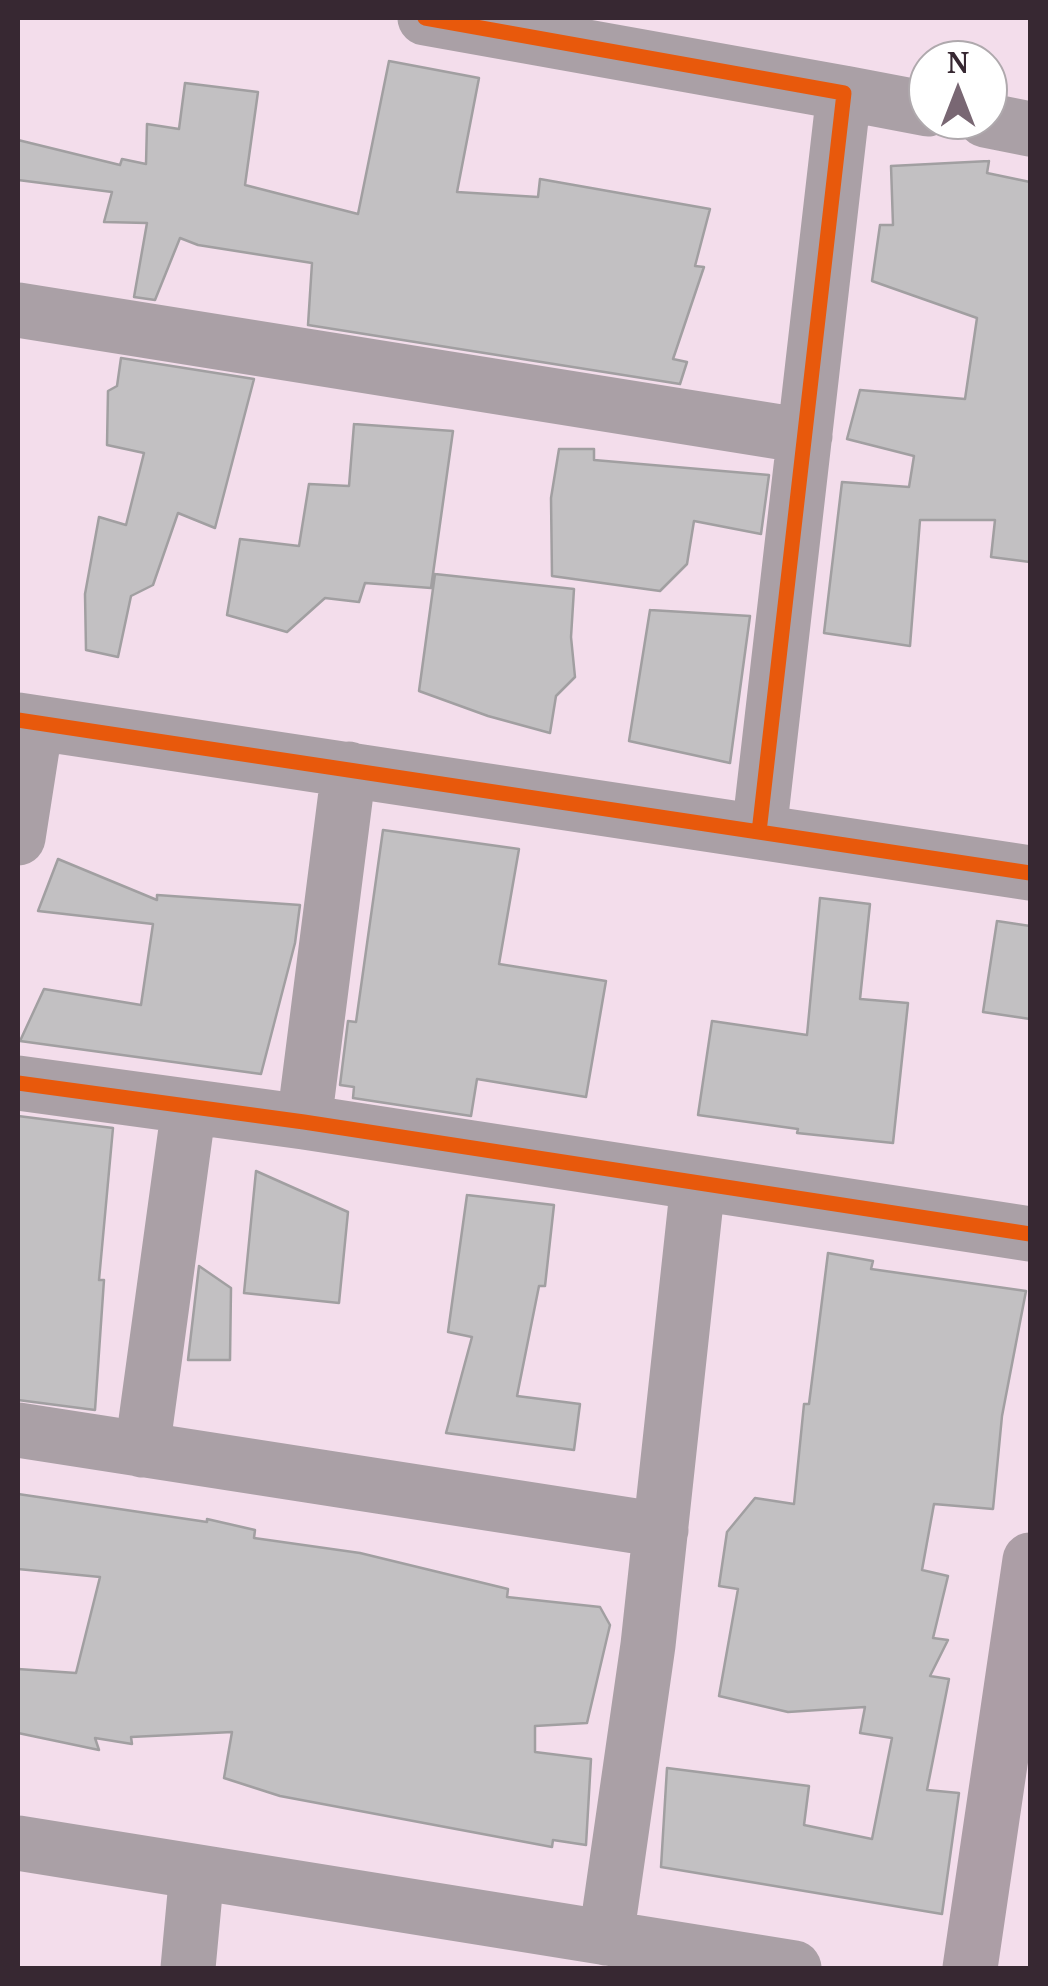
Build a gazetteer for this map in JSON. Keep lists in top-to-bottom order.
{
  "north": "top"
}
